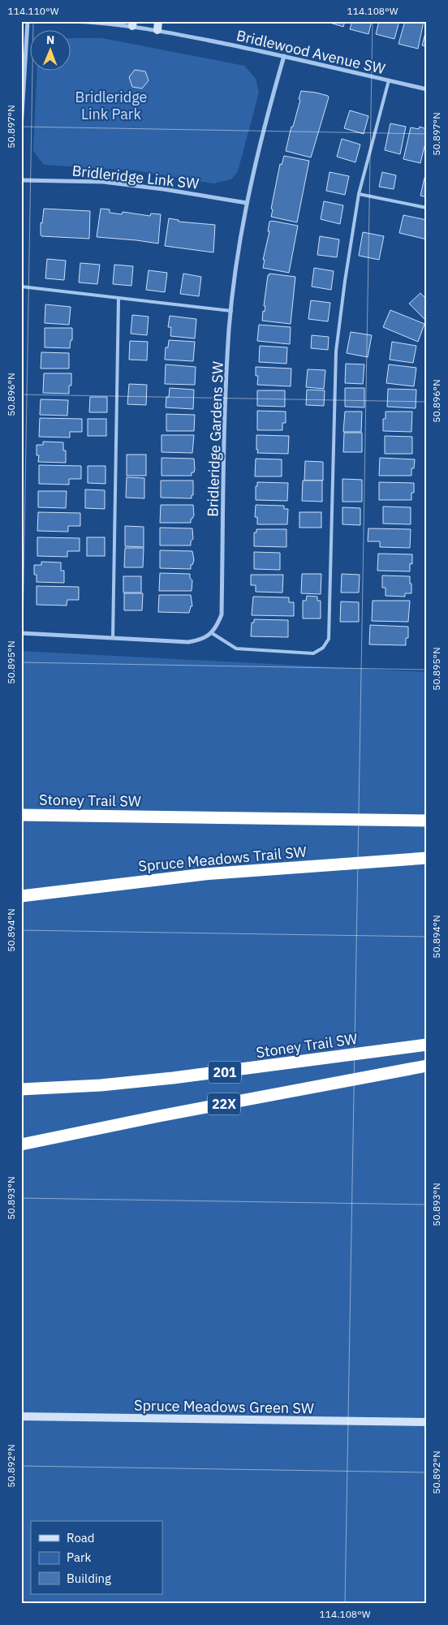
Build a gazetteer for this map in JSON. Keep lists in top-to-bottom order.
{
  "streets": {
    "highway": [
      "Stoney Trail SW",
      "Spruce Meadows Trail SW",
      "201",
      "22X"
    ],
    "street": [
      "Bridlewood Avenue SW",
      "Bridleridge Link SW",
      "Bridleridge Gardens SW",
      "Spruce Meadows Green SW"
    ]
  },
  "crossings": [
    ["Bridlewood Avenue SW", "Bridleridge Gardens SW"],
    ["Bridleridge Link SW", "Bridleridge Gardens SW"]
  ],
  "parks": ["Bridleridge Link Park"],
  "legend": ["Road", "Park", "Building"],
  "north": "top",
  "coordinates": [
    "114.110°W",
    "114.108°W",
    "50.897°N",
    "50.896°N",
    "50.895°N",
    "50.894°N",
    "50.893°N",
    "50.892°N"
  ]
}
